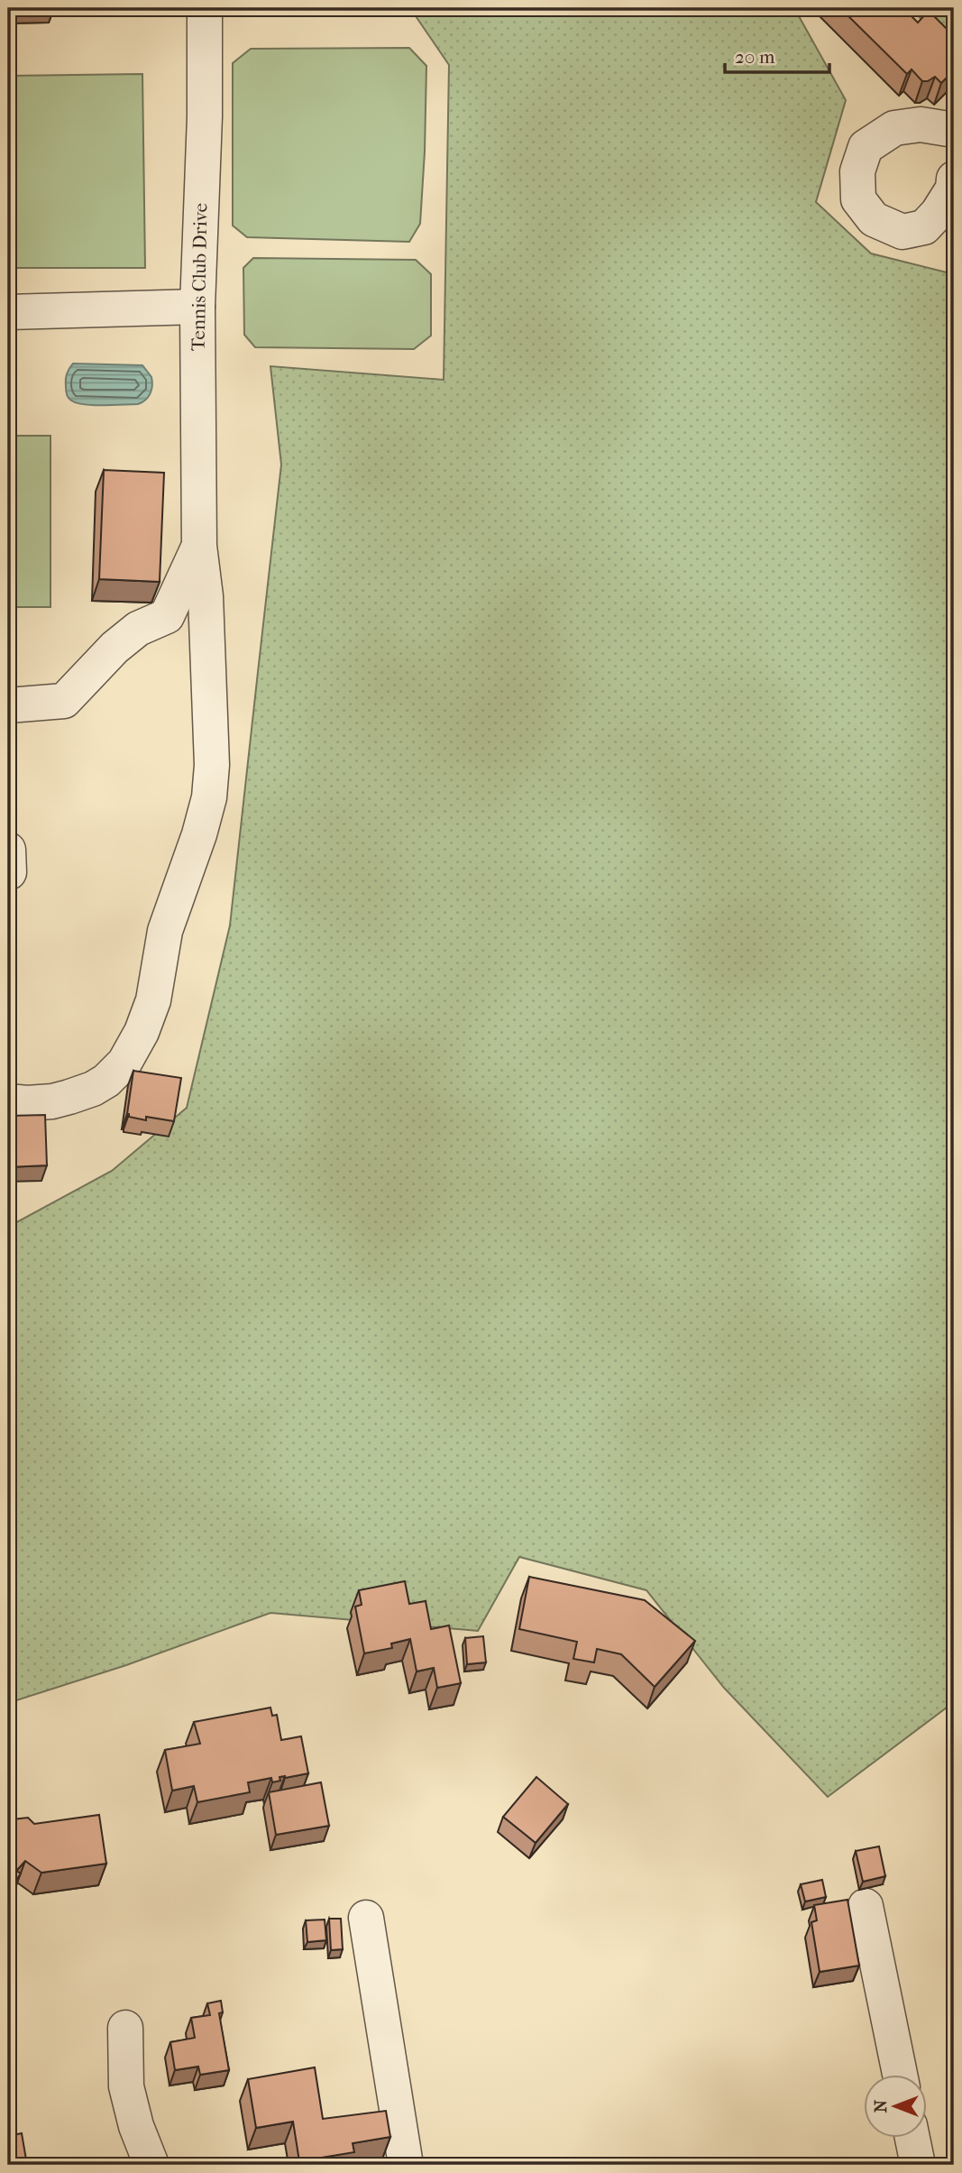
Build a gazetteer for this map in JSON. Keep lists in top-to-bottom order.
{
  "streets": {
    "street": ["Tennis Club Drive"]
  },
  "scale_bar": "20 m",
  "north": "left"
}
